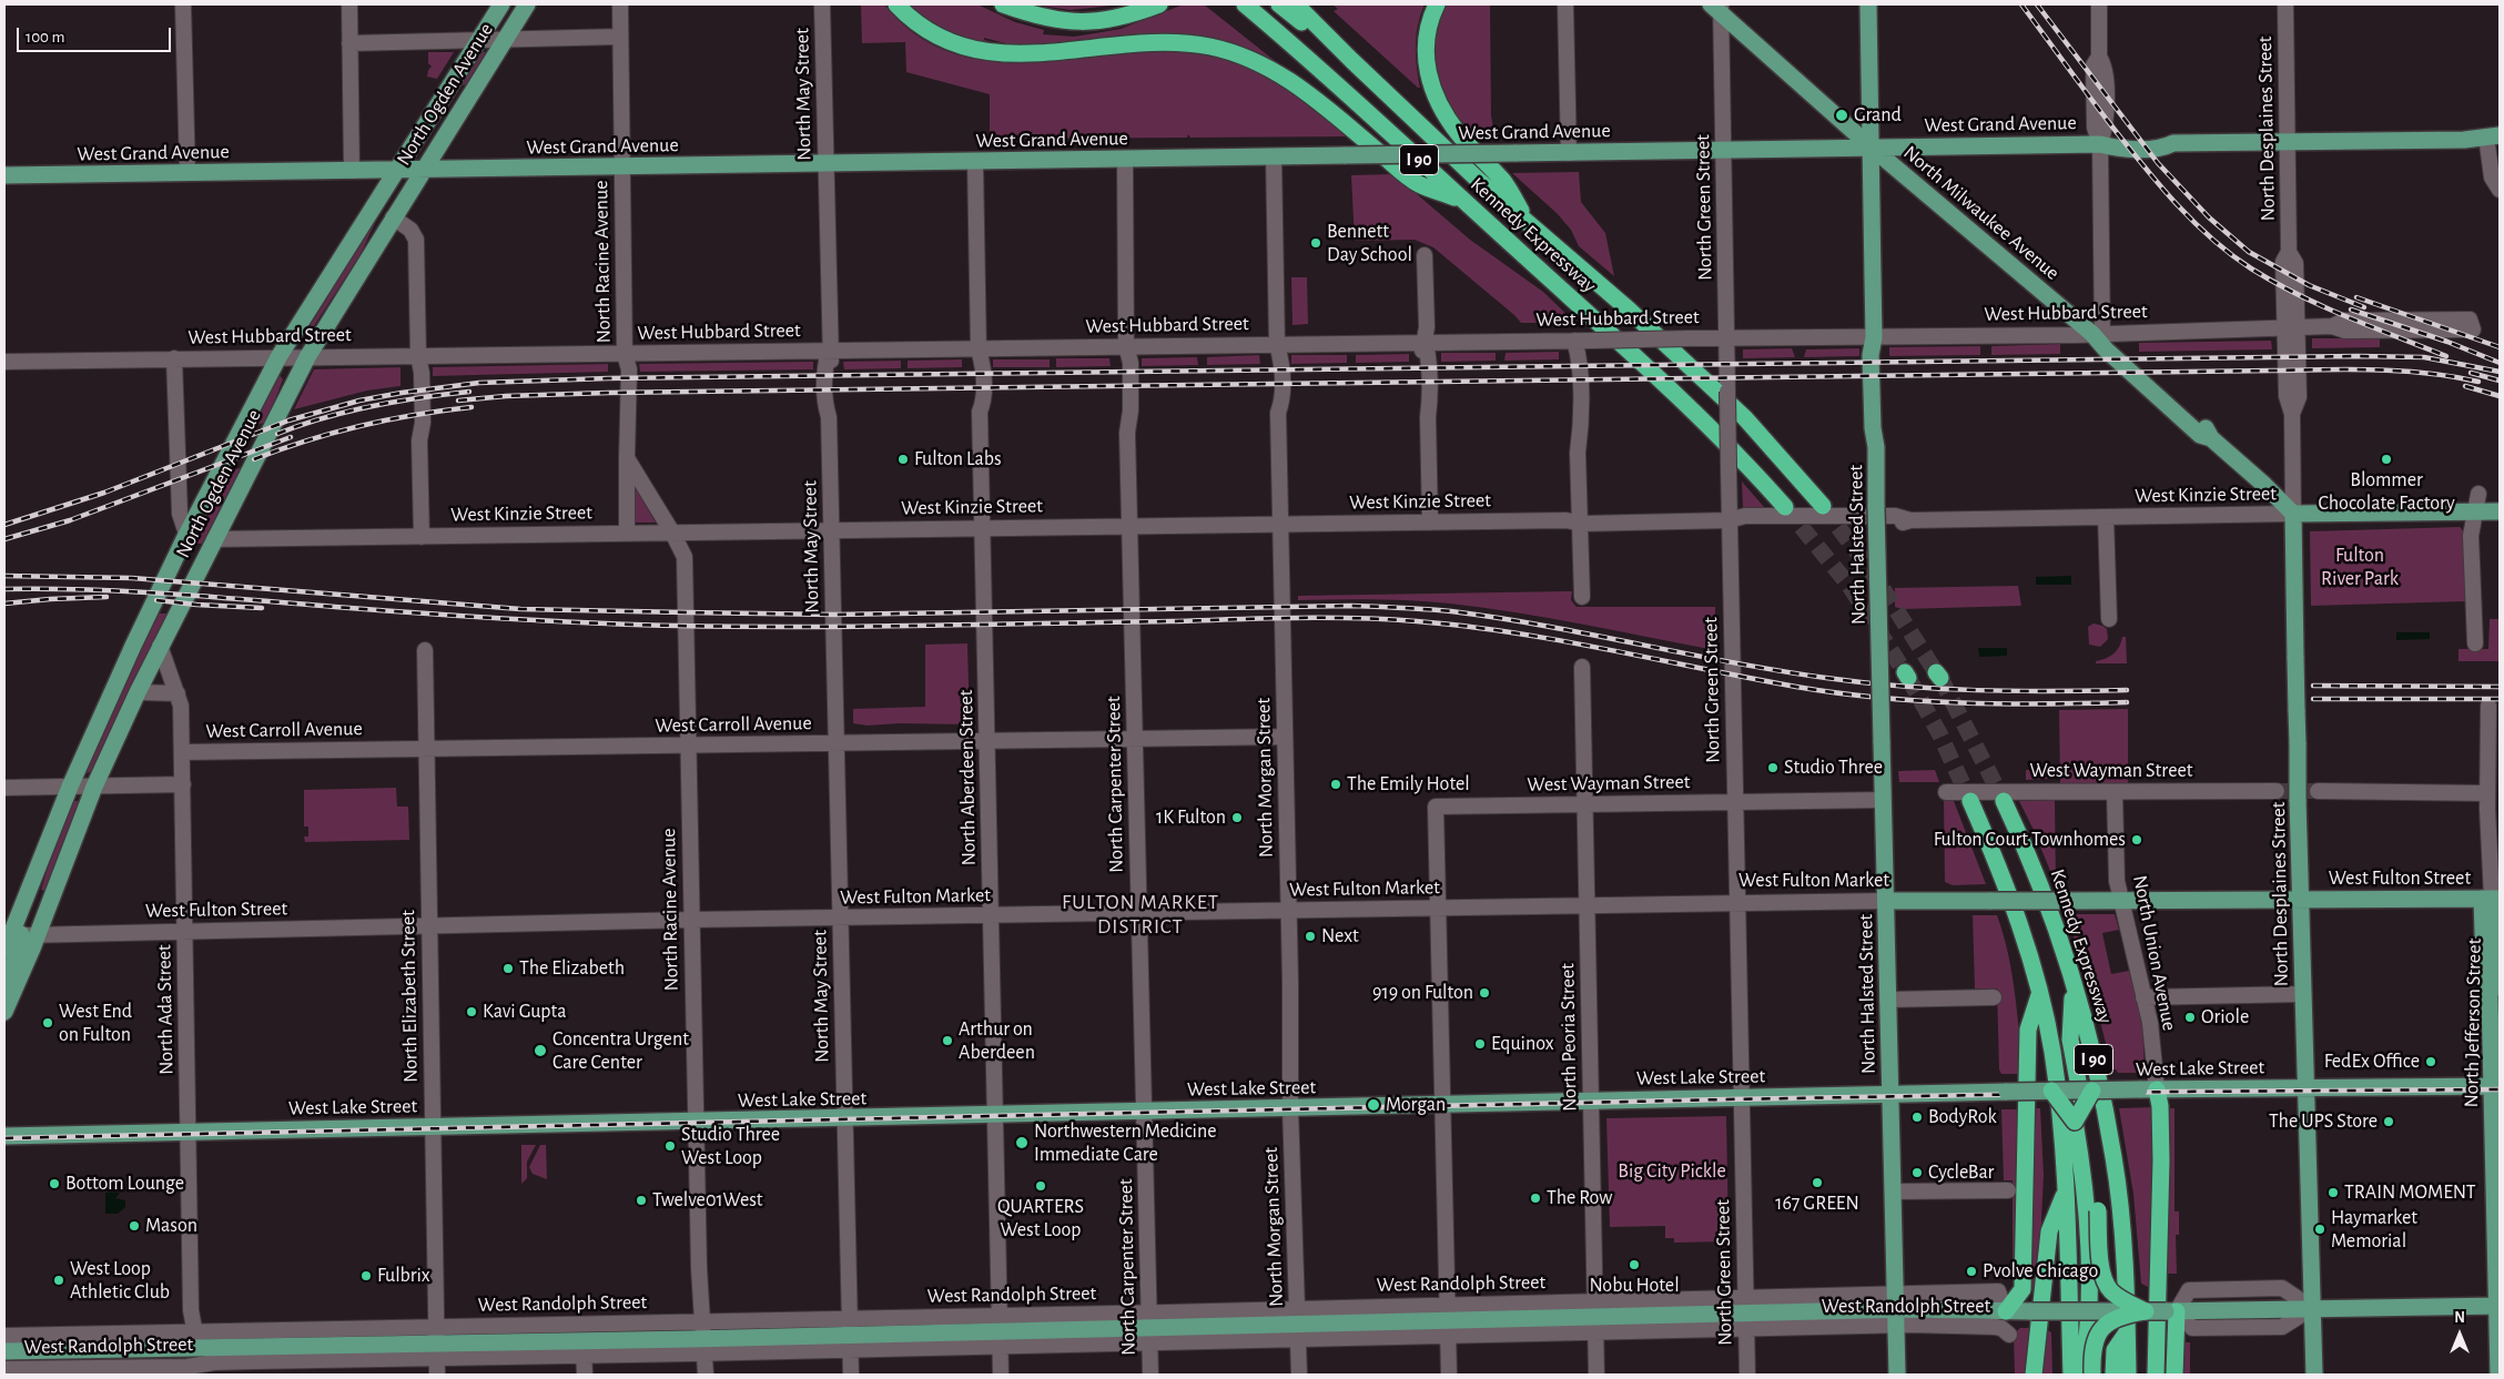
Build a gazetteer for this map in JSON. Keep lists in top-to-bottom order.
{
  "streets": {
    "highway": ["I 90", "Kennedy Expressway"],
    "main road": [
      "North Ogden Avenue",
      "West Grand Avenue",
      "North Desplaines Street",
      "North Milwaukee Avenue",
      "West Kinzie Street",
      "North Halsted Street",
      "West Fulton Street",
      "West Fulton Market",
      "North Jefferson Street",
      "West Lake Street",
      "West Randolph Street"
    ],
    "street": [
      "North May Street",
      "North Green Street",
      "North Racine Avenue",
      "West Hubbard Street",
      "West Carroll Avenue",
      "West Wayman Street",
      "North Aberdeen Street",
      "North Morgan Street",
      "North Carpenter Street",
      "North Union Avenue",
      "North Elizabeth Street",
      "North Ada Street",
      "North Peoria Street"
    ]
  },
  "crossings": [
    ["North Ogden Avenue", "West Grand Avenue"],
    ["North Ogden Avenue", "West Hubbard Street"],
    ["North Ogden Avenue", "West Kinzie Street"],
    ["North Ogden Avenue", "West Fulton Street"],
    ["North Ogden Avenue", "North Ada Street"],
    ["North May Street", "West Grand Avenue"],
    ["North May Street", "West Hubbard Street"],
    ["North May Street", "West Kinzie Street"],
    ["North May Street", "West Carroll Avenue"],
    ["North May Street", "West Fulton Market"],
    ["North May Street", "West Lake Street"],
    ["North May Street", "West Randolph Street"],
    ["West Grand Avenue", "North Desplaines Street"],
    ["West Grand Avenue", "North Green Street"],
    ["West Grand Avenue", "North Milwaukee Avenue"],
    ["West Grand Avenue", "North Racine Avenue"],
    ["West Grand Avenue", "North Halsted Street"],
    ["West Grand Avenue", "North Aberdeen Street"],
    ["West Grand Avenue", "North Morgan Street"],
    ["West Grand Avenue", "North Carpenter Street"],
    ["North Desplaines Street", "North Milwaukee Avenue"],
    ["North Desplaines Street", "West Hubbard Street"],
    ["North Desplaines Street", "West Kinzie Street"],
    ["North Desplaines Street", "West Fulton Street"],
    ["North Desplaines Street", "West Fulton Market"],
    ["North Desplaines Street", "West Lake Street"],
    ["North Desplaines Street", "West Randolph Street"],
    ["I 90", "Kennedy Expressway"],
    ["North Green Street", "North Milwaukee Avenue"],
    ["North Green Street", "West Hubbard Street"],
    ["North Green Street", "West Kinzie Street"],
    ["North Green Street", "West Wayman Street"],
    ["North Green Street", "West Fulton Market"],
    ["North Green Street", "West Lake Street"],
    ["North Green Street", "West Randolph Street"],
    ["North Milwaukee Avenue", "West Hubbard Street"],
    ["North Milwaukee Avenue", "West Kinzie Street"],
    ["North Milwaukee Avenue", "North Halsted Street"],
    ["North Racine Avenue", "West Hubbard Street"],
    ["North Racine Avenue", "West Kinzie Street"],
    ["North Racine Avenue", "West Carroll Avenue"],
    ["North Racine Avenue", "West Fulton Market"],
    ["North Racine Avenue", "West Lake Street"],
    ["North Racine Avenue", "West Randolph Street"],
    ["West Hubbard Street", "North Halsted Street"],
    ["West Hubbard Street", "North Aberdeen Street"],
    ["West Hubbard Street", "North Morgan Street"],
    ["West Hubbard Street", "North Carpenter Street"],
    ["West Kinzie Street", "North Aberdeen Street"],
    ["West Kinzie Street", "North Morgan Street"],
    ["West Kinzie Street", "North Carpenter Street"],
    ["North Halsted Street", "West Wayman Street"],
    ["North Halsted Street", "West Fulton Market"],
    ["North Halsted Street", "West Lake Street"],
    ["North Halsted Street", "West Randolph Street"],
    ["West Carroll Avenue", "North Aberdeen Street"],
    ["West Carroll Avenue", "North Morgan Street"],
    ["West Carroll Avenue", "North Carpenter Street"],
    ["West Carroll Avenue", "North Elizabeth Street"],
    ["West Carroll Avenue", "North Ada Street"],
    ["West Wayman Street", "West Fulton Market"],
    ["West Wayman Street", "North Union Avenue"],
    ["West Wayman Street", "North Peoria Street"],
    ["North Aberdeen Street", "West Fulton Market"],
    ["North Aberdeen Street", "West Lake Street"],
    ["North Aberdeen Street", "West Randolph Street"],
    ["North Morgan Street", "West Fulton Market"],
    ["North Morgan Street", "West Lake Street"],
    ["North Morgan Street", "West Randolph Street"],
    ["North Carpenter Street", "West Fulton Market"],
    ["North Carpenter Street", "West Lake Street"],
    ["North Carpenter Street", "West Randolph Street"],
    ["West Fulton Street", "West Fulton Market"],
    ["West Fulton Street", "North Elizabeth Street"],
    ["West Fulton Street", "North Ada Street"],
    ["West Fulton Street", "North Jefferson Street"],
    ["West Fulton Market", "North Union Avenue"],
    ["West Fulton Market", "North Elizabeth Street"],
    ["West Fulton Market", "North Peoria Street"],
    ["North Union Avenue", "West Lake Street"],
    ["North Elizabeth Street", "West Lake Street"],
    ["North Elizabeth Street", "West Randolph Street"],
    ["North Ada Street", "West Lake Street"],
    ["North Ada Street", "West Randolph Street"],
    ["North Jefferson Street", "West Lake Street"],
    ["North Jefferson Street", "West Randolph Street"],
    ["North Peoria Street", "West Lake Street"],
    ["North Peoria Street", "West Randolph Street"]
  ],
  "districts": ["FULTON MARKET DISTRICT"],
  "parks": ["Fulton River Park", "Big City Pickle"],
  "places": [
    "Grand",
    "Bennett Day School",
    "Fulton Labs",
    "Blommer Chocolate Factory",
    "Studio Three",
    "The Emily Hotel",
    "1K Fulton",
    "Fulton Court Townhomes",
    "Next",
    "The Elizabeth",
    "919 on Fulton",
    "Kavi Gupta",
    "Oriole",
    "West End on Fulton",
    "Arthur on Aberdeen",
    "Equinox",
    "Concentra Urgent Care Center",
    "FedEx Office",
    "Morgan",
    "BodyRok",
    "The UPS Store",
    "Northwestern Medicine Immediate Care",
    "Studio Three West Loop",
    "CycleBar",
    "167 GREEN",
    "Bottom Lounge",
    "QUARTERS West Loop",
    "TRAIN MOMENT",
    "The Row",
    "Twelve01West",
    "Mason",
    "Haymarket Memorial",
    "Nobu Hotel",
    "Pvolve Chicago",
    "Fulbrix",
    "West Loop Athletic Club"
  ],
  "scale_bar": "100 m",
  "north": "top"
}
